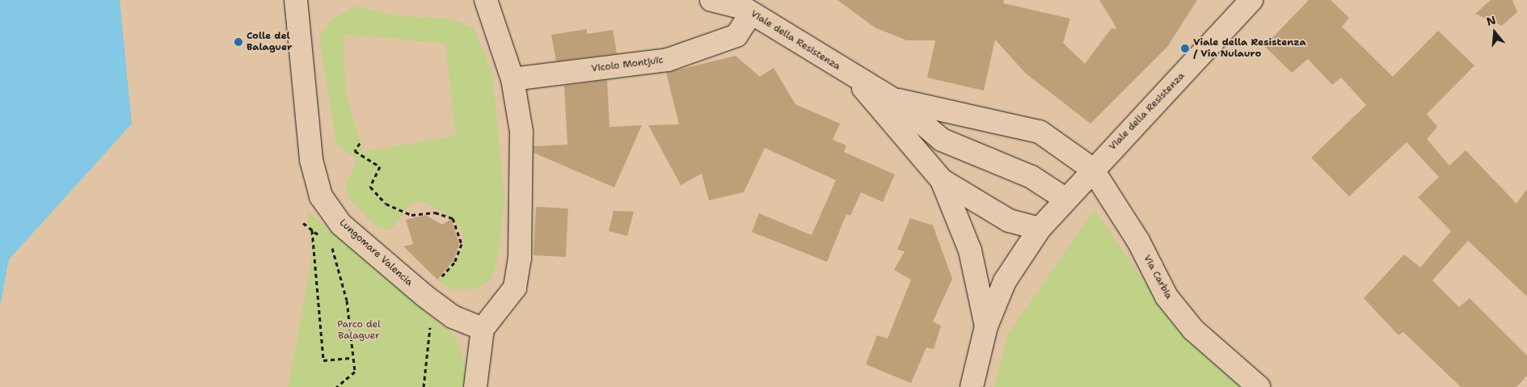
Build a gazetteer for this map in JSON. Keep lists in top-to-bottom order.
{
  "streets": {
    "street": [
      "Viale della Resistenza",
      "Vicolo Montjuïc",
      "Lungomare Valencia",
      "Via Carbia"
    ]
  },
  "crossings": [
    ["Viale della Resistenza", "Vicolo Montjuïc"],
    ["Viale della Resistenza", "Via Carbia"]
  ],
  "parks": ["Parco del Balaguer"],
  "places": ["Colle del Balaguer", "Viale della Resistenza / Via Nulauro"],
  "north": "top"
}
